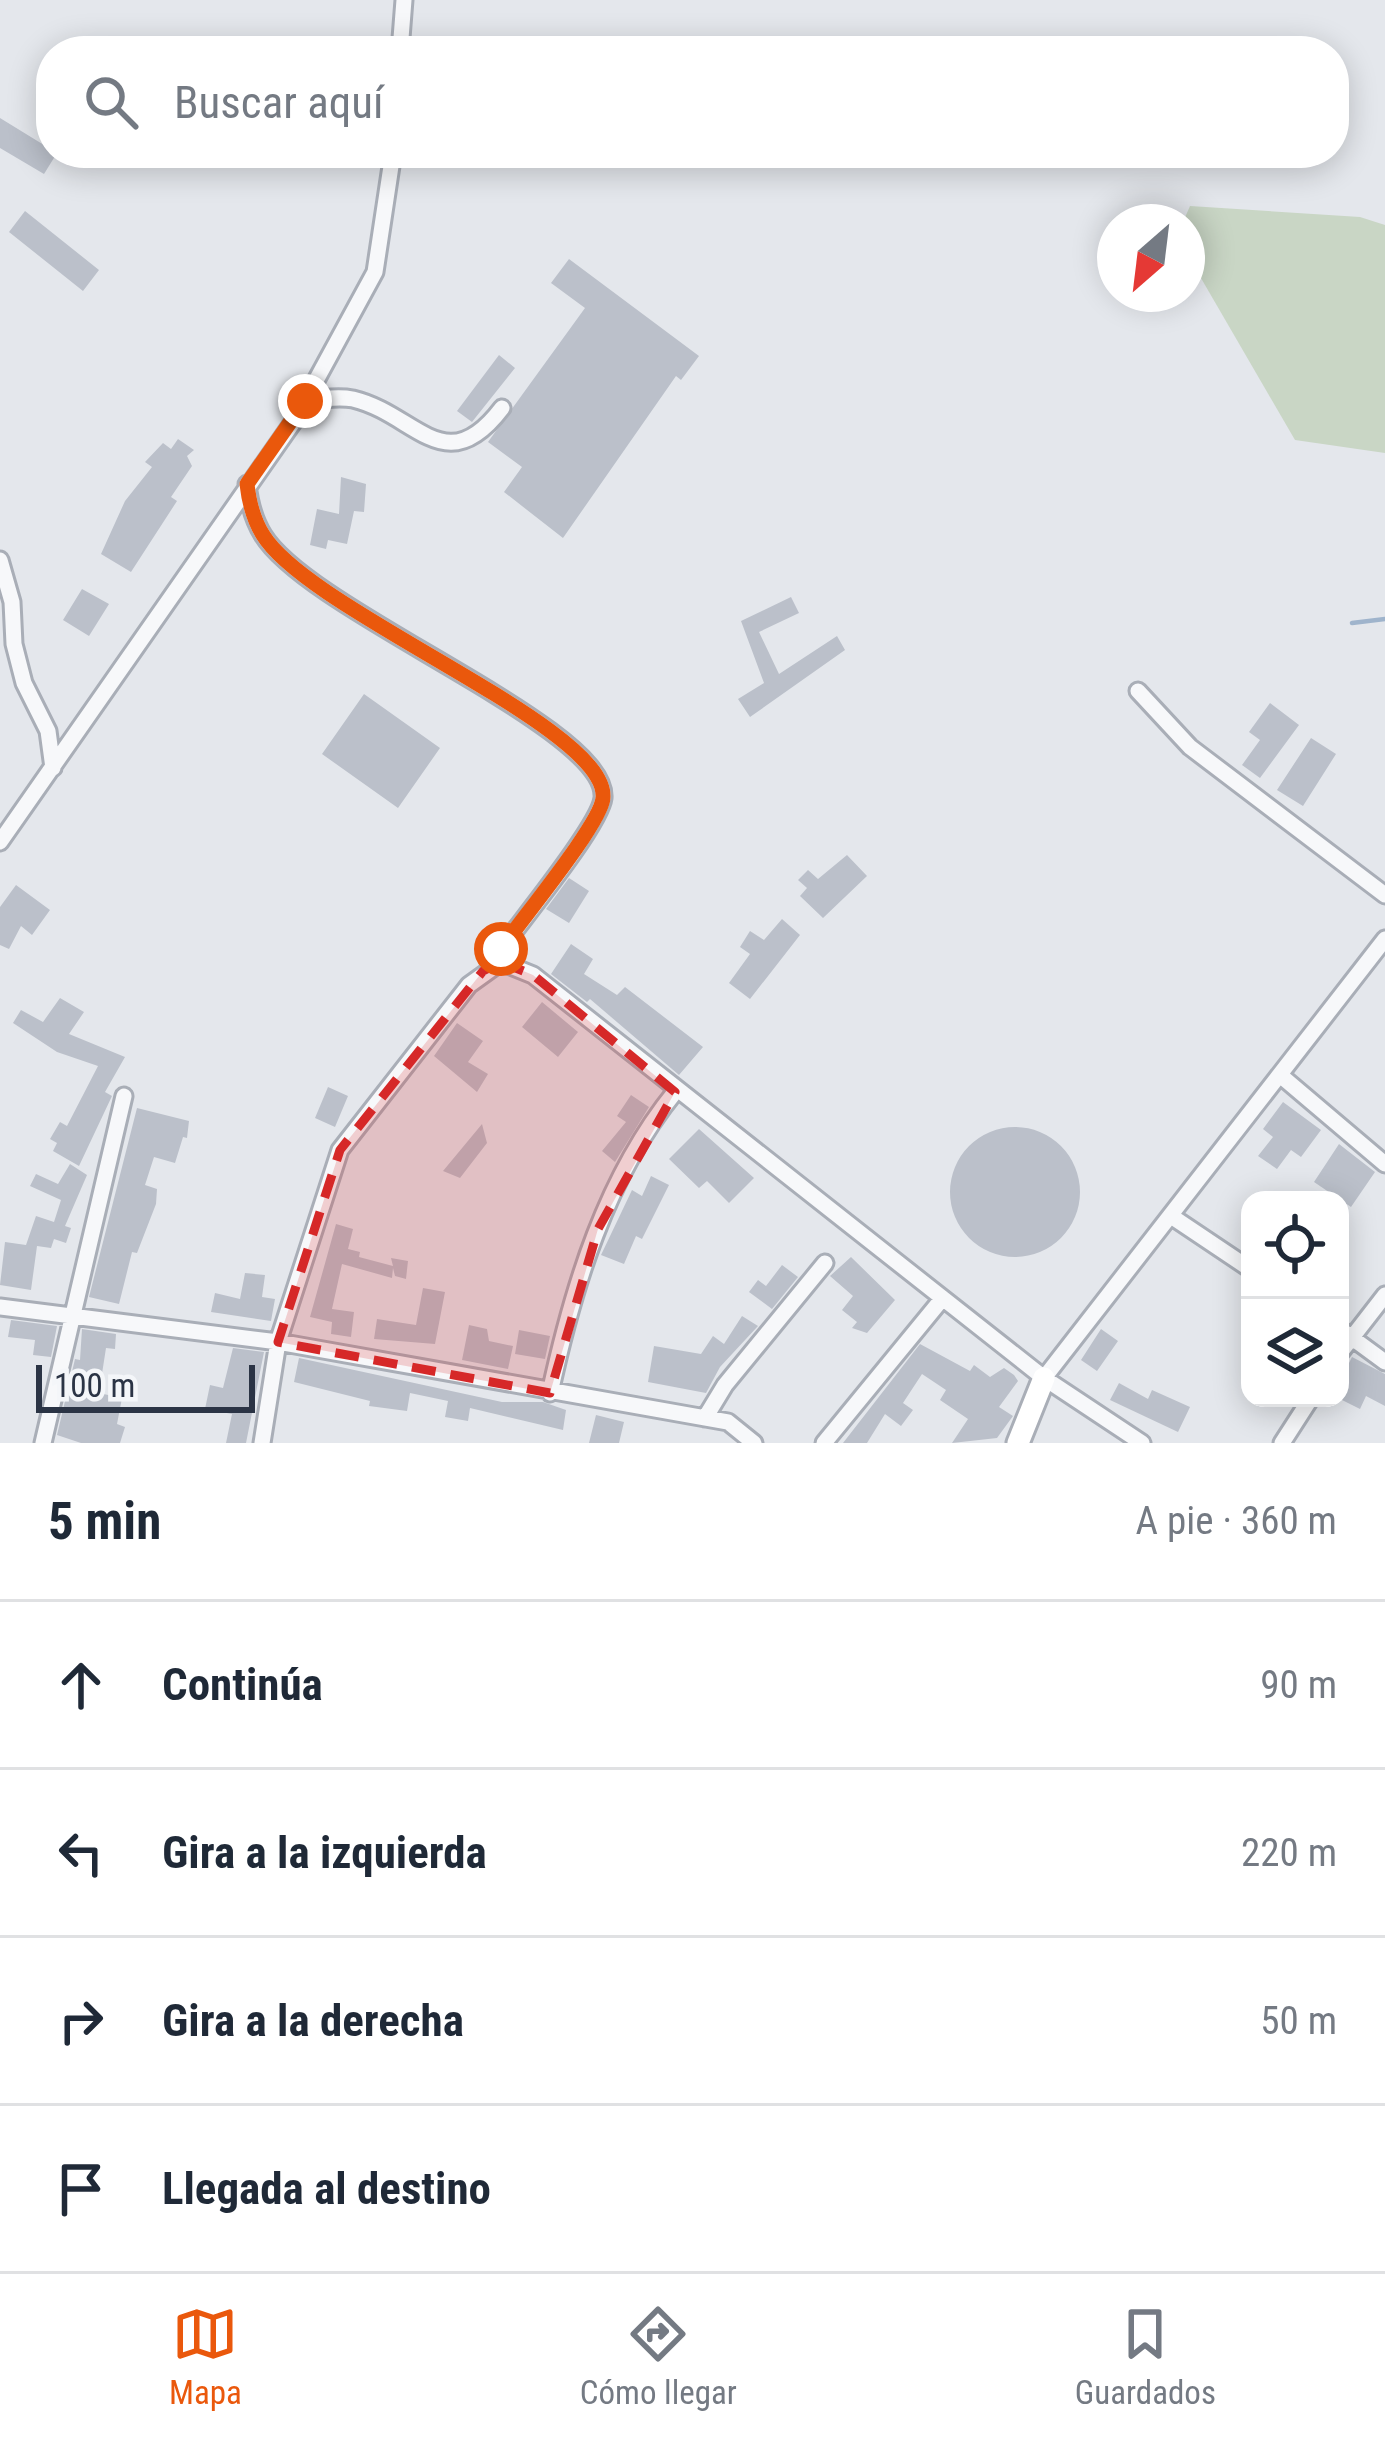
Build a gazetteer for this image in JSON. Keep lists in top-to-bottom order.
{
  "scale_bar": "100 m",
  "north": "bottom left",
  "page": {
    "search": "Buscar aquí",
    "scale": "100 m",
    "heading": ["5 min", "A pie · 360 m"],
    "list": [
      ["Continúa", "90 m"],
      ["Gira a la izquierda", "220 m"],
      ["Gira a la derecha", "50 m"],
      "Llegada al destino"
    ],
    "nav": ["Mapa", "Cómo llegar", "Guardados"]
  }
}
